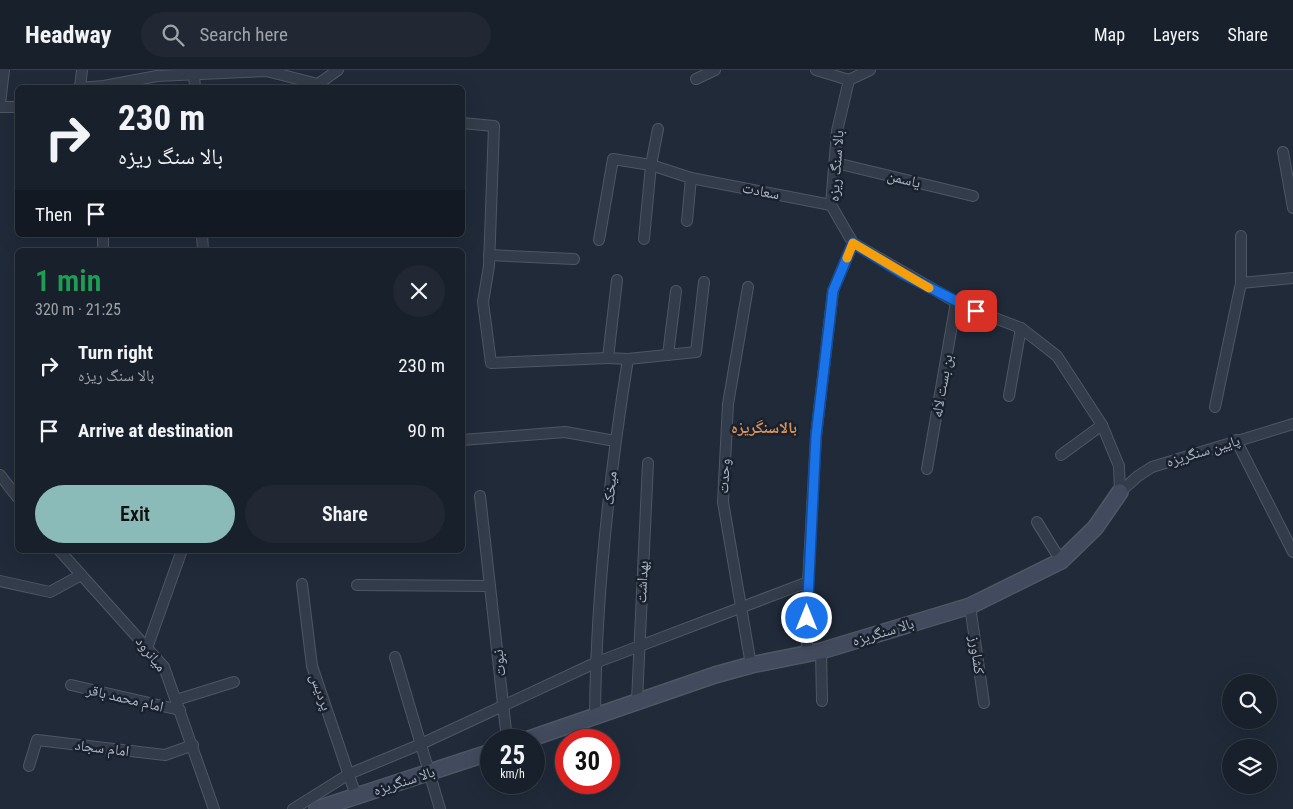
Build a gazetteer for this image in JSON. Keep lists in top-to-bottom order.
{
  "streets": {
    "street": [
      "بالا سنگ ریزه",
      "یاسمن",
      "سعادت",
      "بن بست لاله",
      "پایین سنگریزه",
      "وحدت",
      "میخک",
      "بهداشت",
      "بالا سنگریزه",
      "میانرود",
      "کشاورز",
      "نبوت",
      "پردیس",
      "امام محمد باقر",
      "امام سجاد"
    ]
  },
  "crossings": [
    ["بالا سنگ ریزه", "یاسمن"],
    ["بالا سنگ ریزه", "سعادت"],
    ["پایین سنگریزه", "بالا سنگریزه"],
    ["وحدت", "بالا سنگریزه"],
    ["میخک", "بالا سنگریزه"],
    ["بهداشت", "بالا سنگریزه"],
    ["بالا سنگریزه", "کشاورز"],
    ["بالا سنگریزه", "پردیس"],
    ["میانرود", "امام محمد باقر"],
    ["میانرود", "امام سجاد"]
  ],
  "districts": ["بالاسنگریزه"],
  "page": {
    "header": "Headway",
    "search": "Search here",
    "nav": ["Map", "Layers", "Share"],
    "turn": ["230 m", "بالا سنگ ریزه"],
    "then": "Then",
    "heading": ["1 min", "320 m · 21:25"],
    "list": [
      {
        "name": "Turn right",
        "note": "بالا سنگ ریزه",
        "value": "230 m"
      },
      {
        "name": "Arrive at destination",
        "value": "90 m"
      }
    ],
    "buttons": ["Exit", "Share"],
    "speed": "25 km/h",
    "limit": "30"
  }
}
